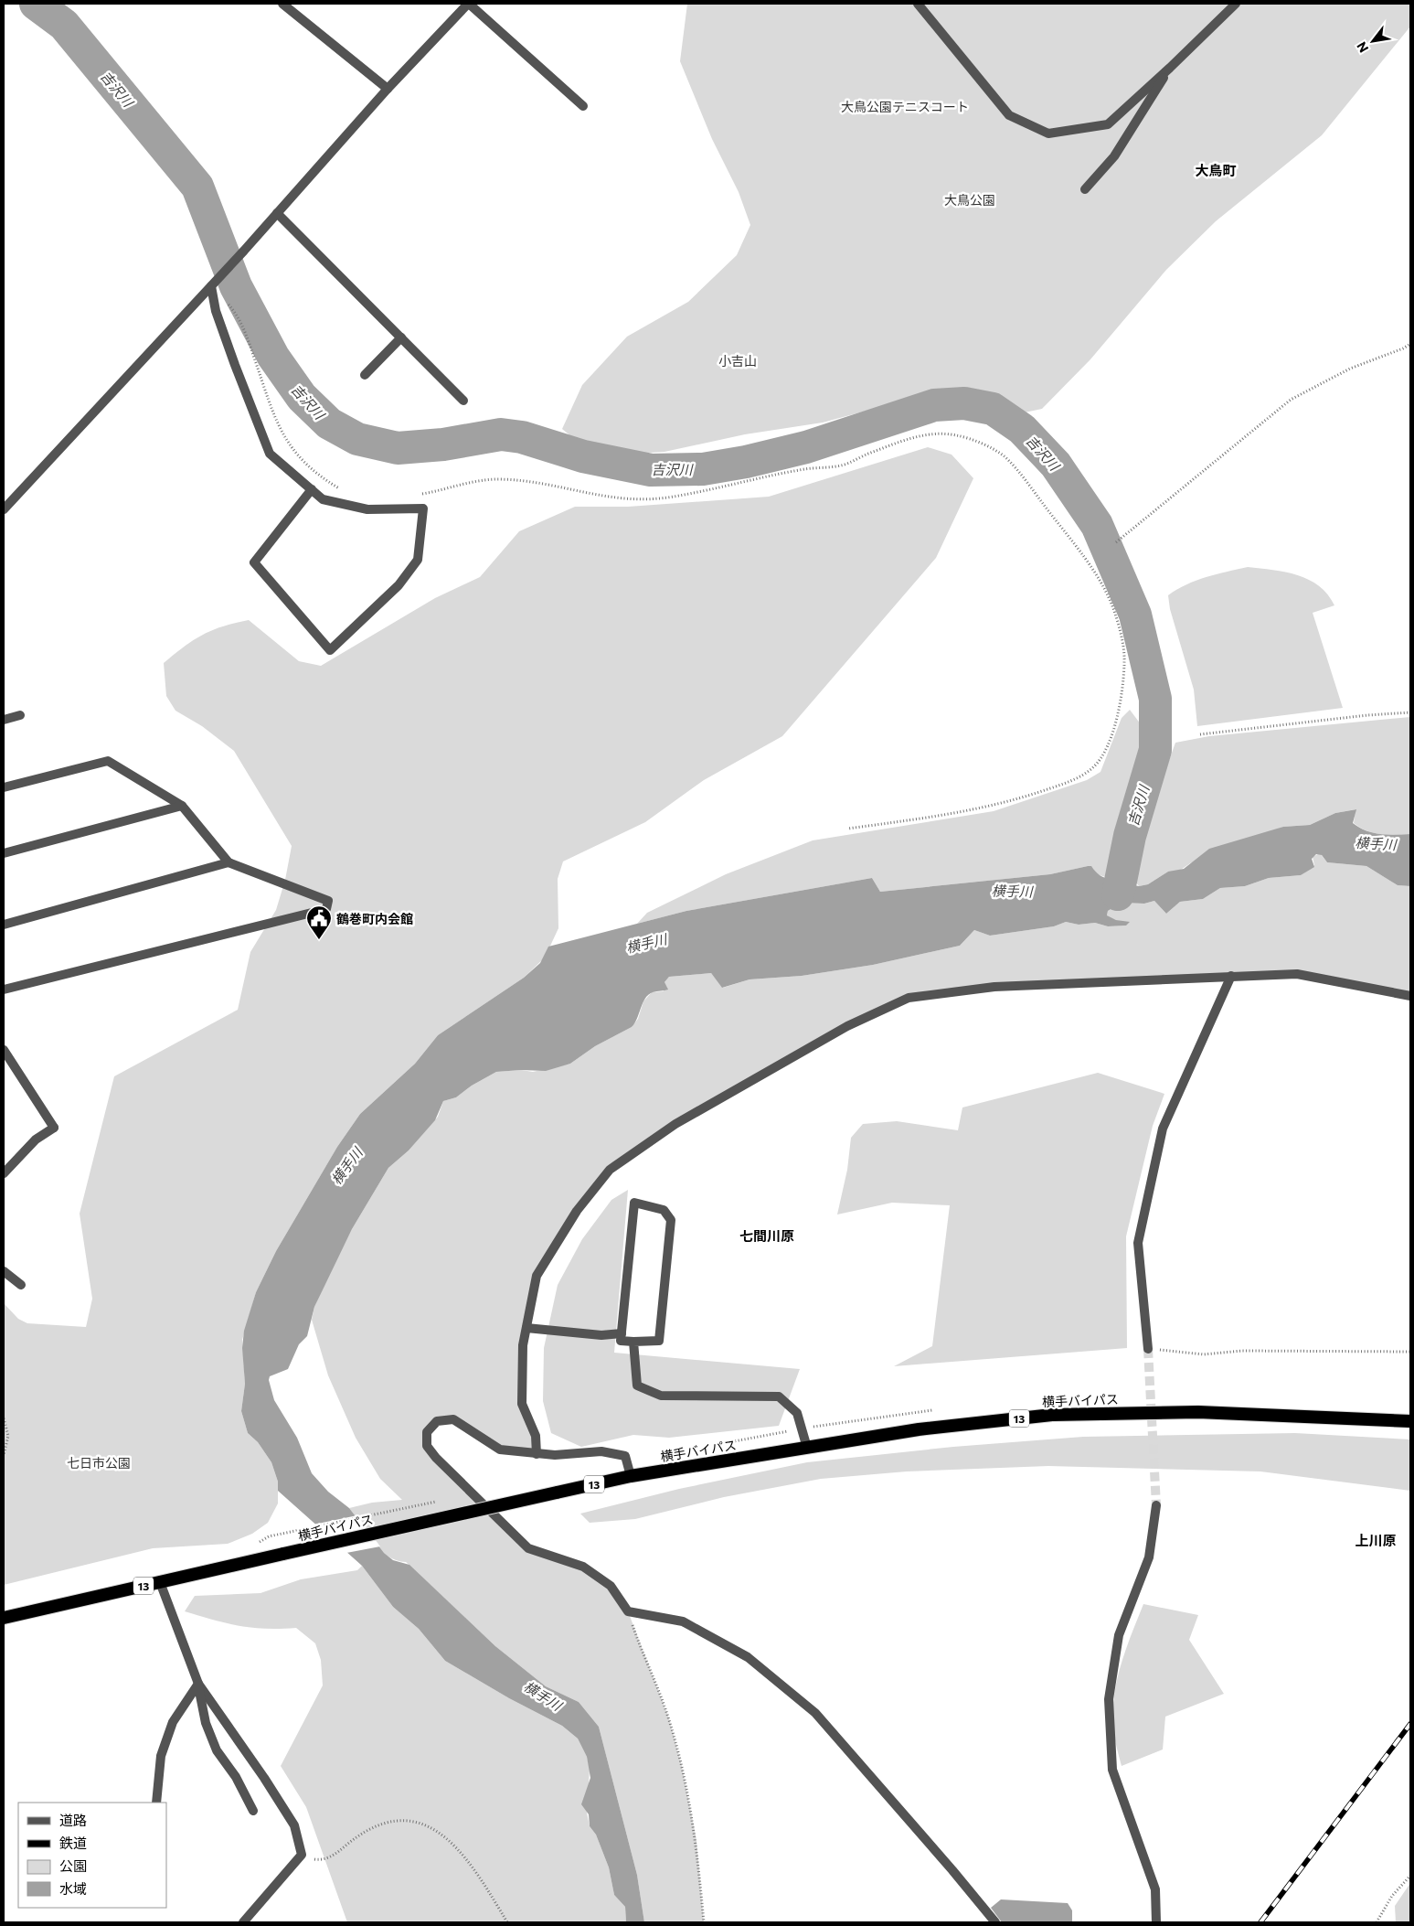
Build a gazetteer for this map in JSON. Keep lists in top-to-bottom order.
{
  "streets": {
    "highway": ["横手バイパス", "13"]
  },
  "districts": ["大鳥町", "七間川原", "上川原"],
  "water": ["吉沢川", "横手川"],
  "parks": [
    "大鳥公園テニスコート",
    "大鳥公園",
    "小吉山",
    "七日市公園"
  ],
  "places": {
    "public building": ["鶴巻町内会館"]
  },
  "legend": [
    "道路",
    "鉄道",
    "公園",
    "水域"
  ],
  "north": "bottom left"
}
